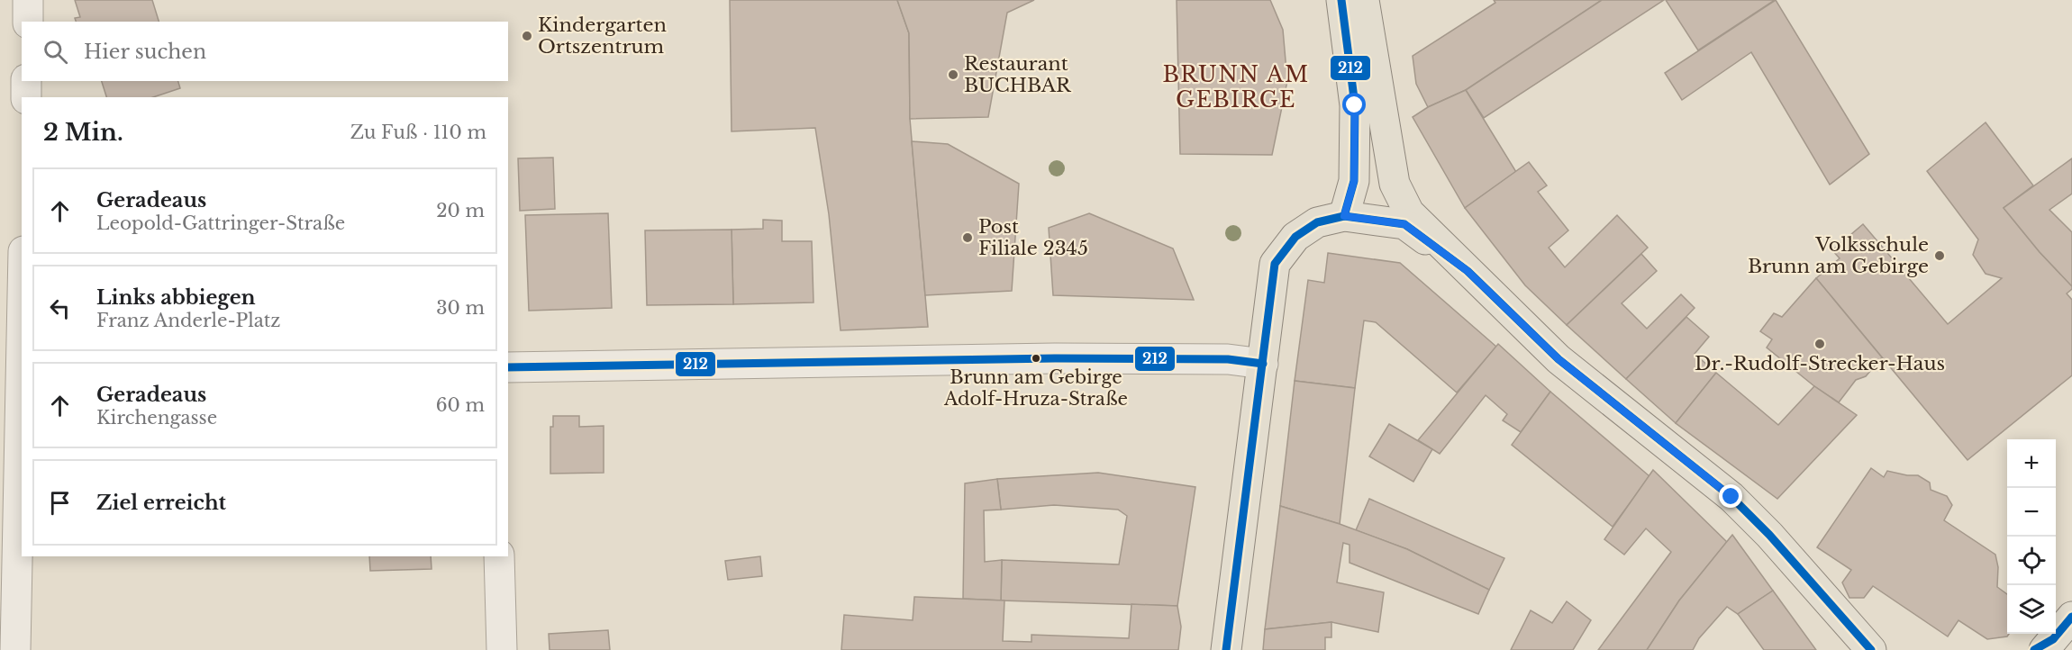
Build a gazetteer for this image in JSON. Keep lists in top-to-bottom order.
{
  "districts": ["BRUNN AM GEBIRGE"],
  "places": [
    "Kindergarten Ortszentrum",
    "Restaurant BUCHBAR",
    "Post Filiale 2345",
    "Volksschule Brunn am Gebirge",
    "Dr.-Rudolf-Strecker-Haus",
    "Brunn am Gebirge Adolf-Hruza-Straße"
  ],
  "lines": ["transit line 212"],
  "page": {
    "search": "Hier suchen",
    "heading": ["2 Min.", "Zu Fuß · 110 m"],
    "list": [
      ["Geradeaus", "Leopold-Gattringer-Straße", "20 m"],
      ["Links abbiegen", "Franz Anderle-Platz", "30 m"],
      ["Geradeaus", "Kirchengasse", "60 m"],
      "Ziel erreicht"
    ],
    "map_buttons": ["+", "−"]
  }
}
